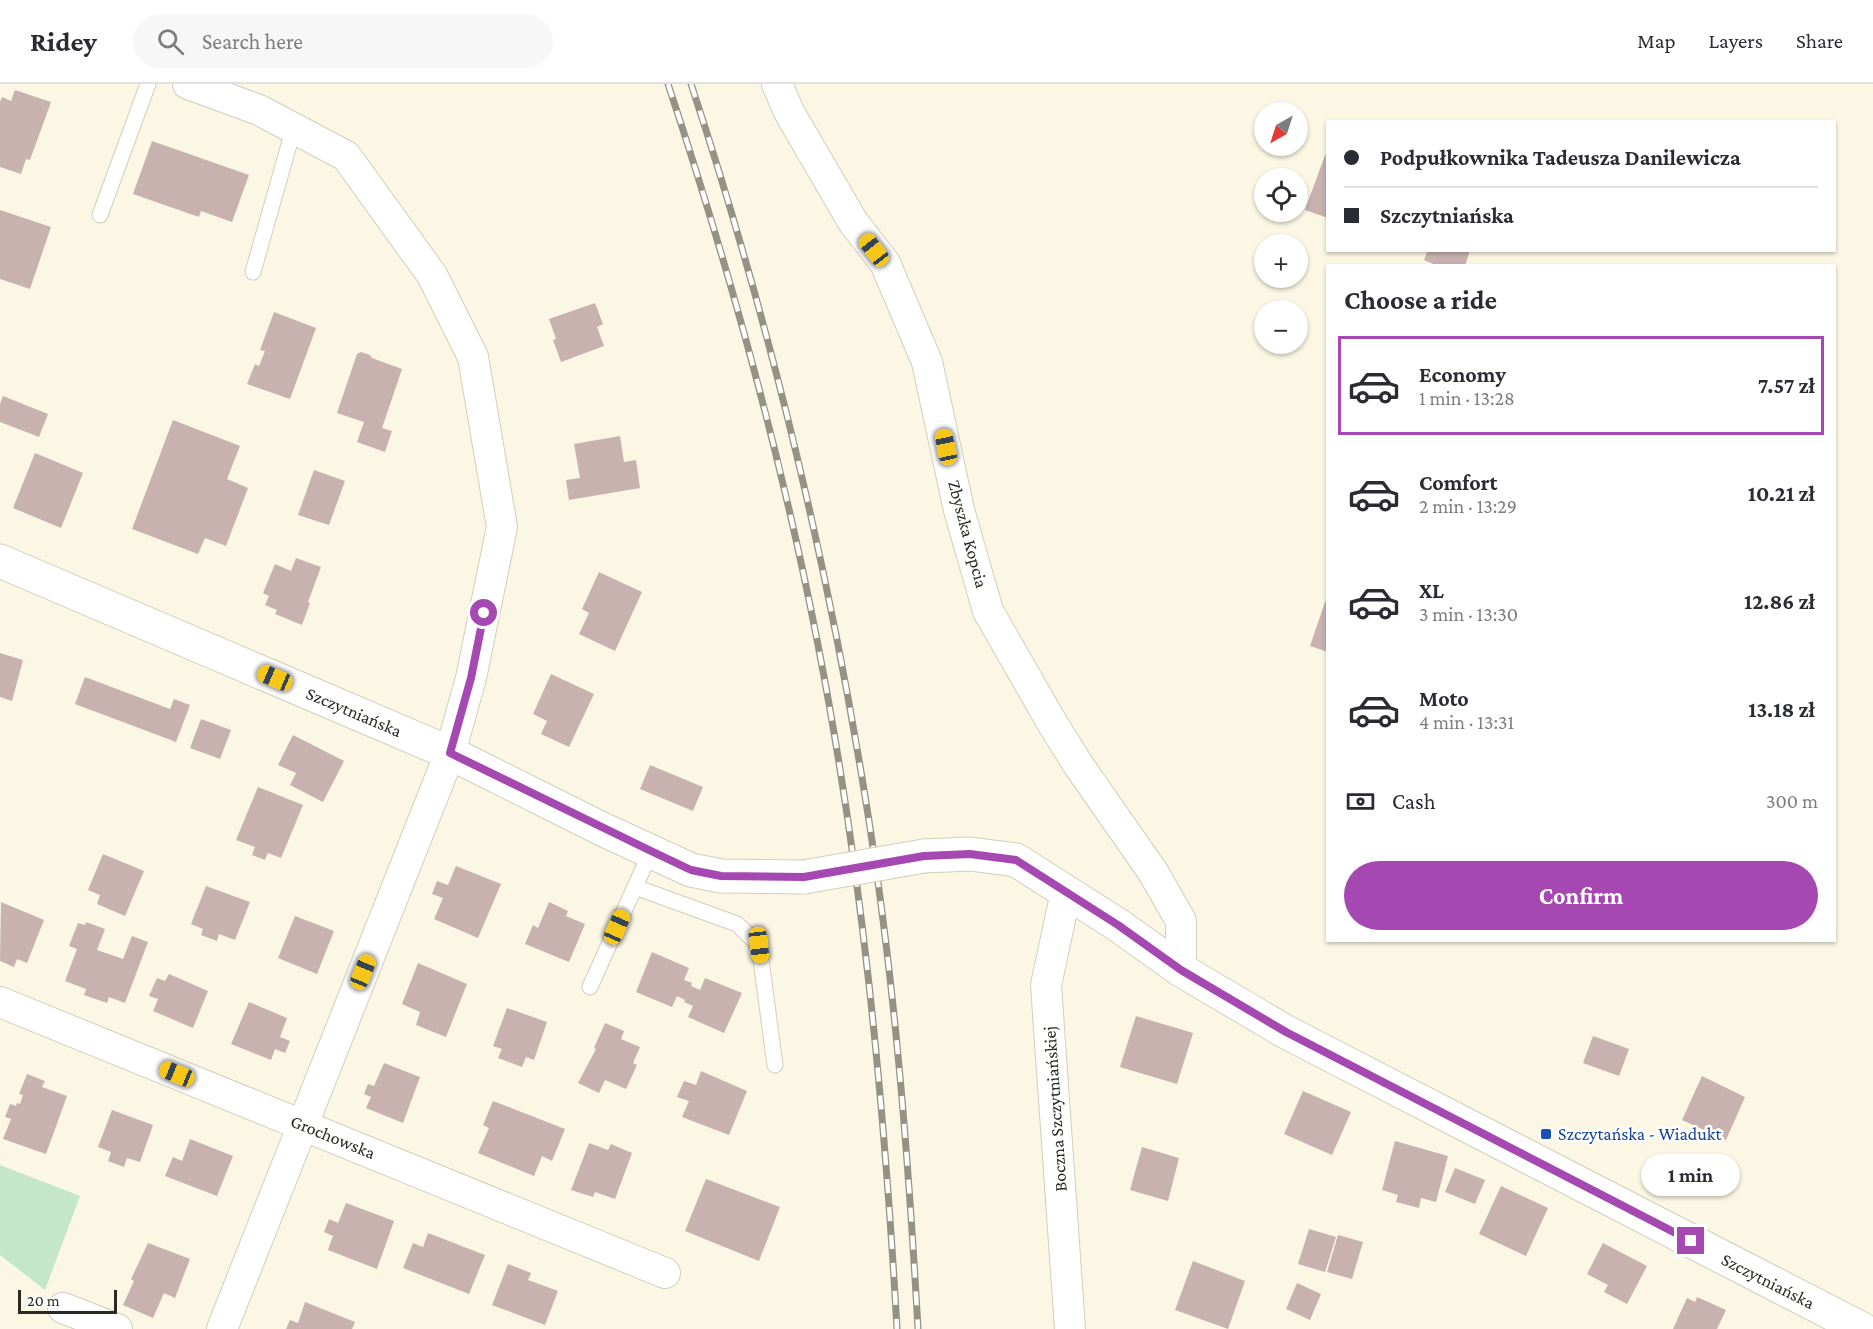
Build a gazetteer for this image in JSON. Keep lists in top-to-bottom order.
{
  "streets": {
    "street": [
      "Zbyszka Kopcia",
      "Szczytniańska",
      "Boczna Szczytniańskiej",
      "Grochowska"
    ]
  },
  "crossings": [
    ["Zbyszka Kopcia", "Szczytniańska"],
    ["Szczytniańska", "Boczna Szczytniańskiej"]
  ],
  "places": {
    "transit": ["Szczytańska - Wiadukt"]
  },
  "scale_bar": "20 m",
  "north": "bottom left",
  "page": {
    "header": "Ridey",
    "search": "Search here",
    "nav": ["Map", "Layers", "Share"],
    "map_buttons": ["+", "−"],
    "banner": ["Podpułkownika Tadeusza Danilewicza", "Szczytniańska"],
    "heading": "Choose a ride",
    "list": [
      {
        "name": "Economy",
        "note": "1 min · 13:28",
        "value": "7.57 zł"
      },
      {
        "name": "Comfort",
        "note": "2 min · 13:29",
        "value": "10.21 zł"
      },
      {
        "name": "XL",
        "note": "3 min · 13:30",
        "value": "12.86 zł"
      },
      {
        "name": "Moto",
        "note": "4 min · 13:31",
        "value": "13.18 zł"
      }
    ],
    "pay": ["Cash", "300 m"],
    "buttons": "Confirm",
    "bubble": "1 min",
    "scale": "20 m"
  }
}
